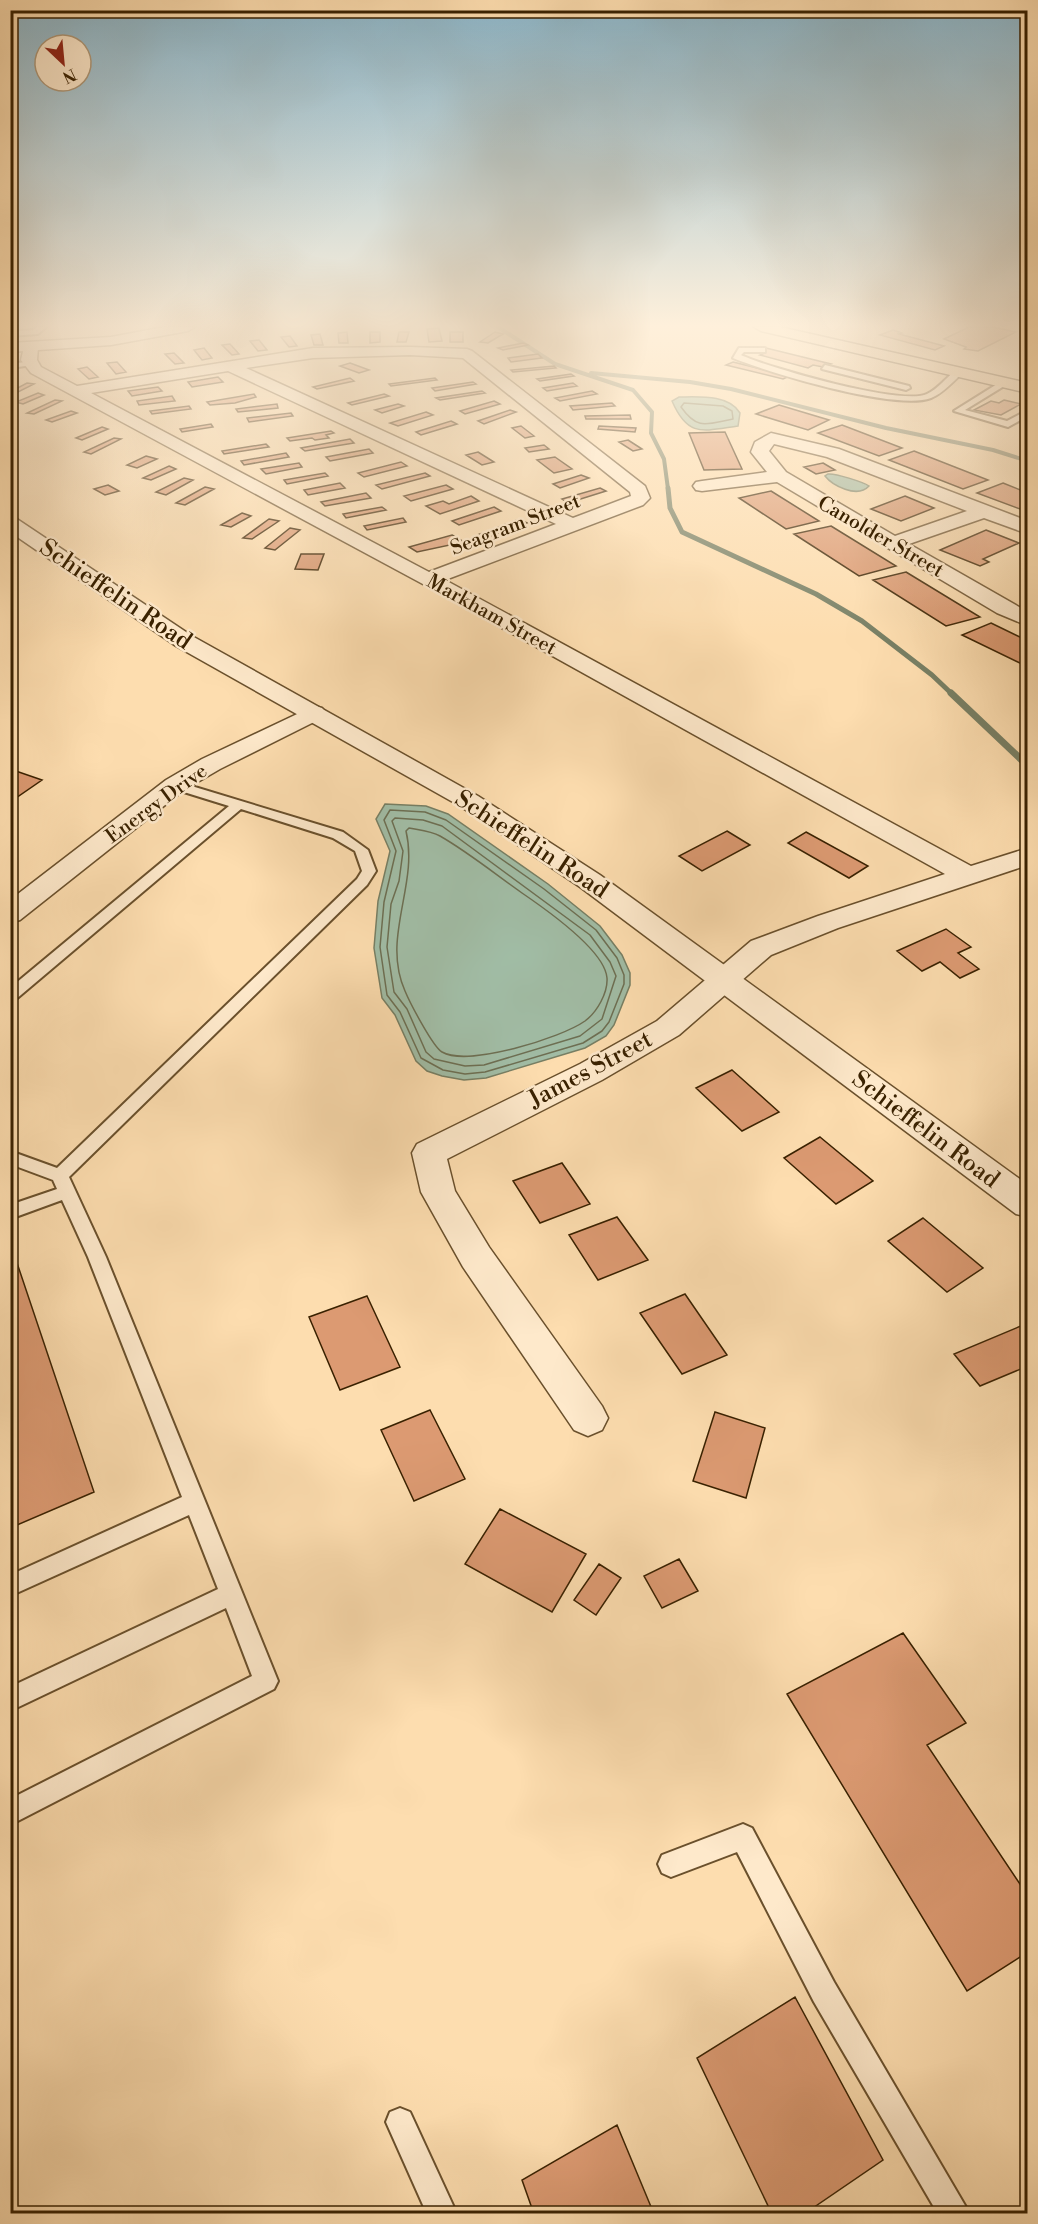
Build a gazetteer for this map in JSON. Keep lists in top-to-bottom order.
{
  "streets": {
    "street": [
      "Seagram Street",
      "Canolder Street",
      "Schieffelin Road",
      "Markham Street",
      "Energy Drive",
      "James Street"
    ]
  },
  "crossings": [
    ["Seagram Street", "Markham Street"],
    ["Schieffelin Road", "Energy Drive"],
    ["Schieffelin Road", "James Street"],
    ["Markham Street", "James Street"]
  ],
  "north": "bottom right"
}
